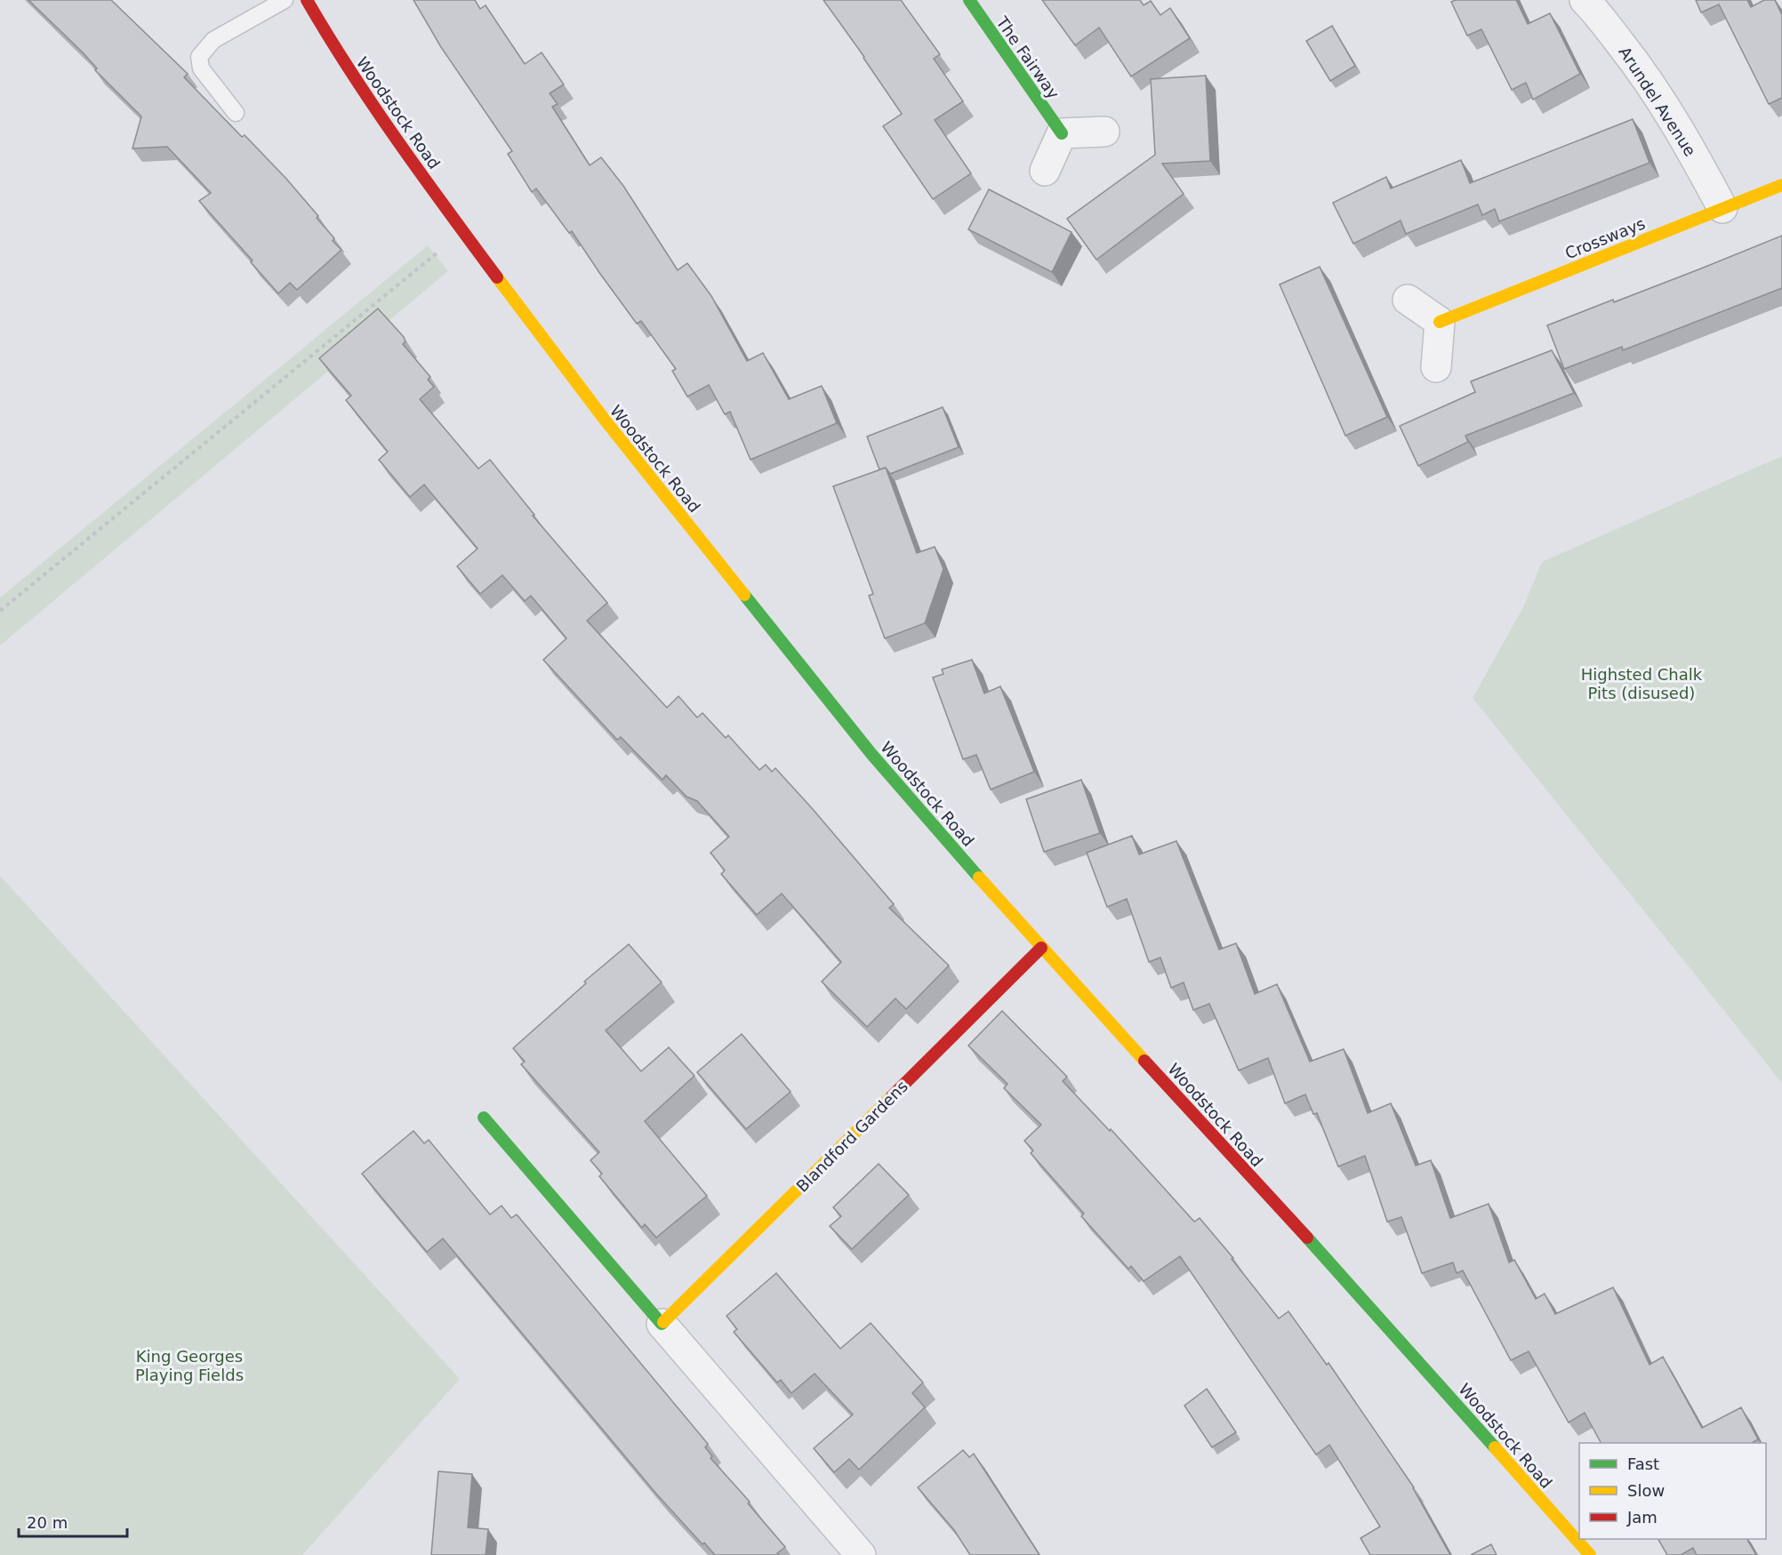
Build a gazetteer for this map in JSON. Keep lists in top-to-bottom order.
{
  "streets": {
    "street": [
      "The Fairway",
      "Arundel Avenue",
      "Woodstock Road",
      "Crossways",
      "Blandford Gardens"
    ]
  },
  "crossings": [
    ["Arundel Avenue", "Crossways"],
    ["Woodstock Road", "Blandford Gardens"]
  ],
  "parks": ["Highsted Chalk Pits (disused)", "King Georges Playing Fields"],
  "legend": ["Fast", "Slow", "Jam"],
  "scale_bar": "20 m"
}
